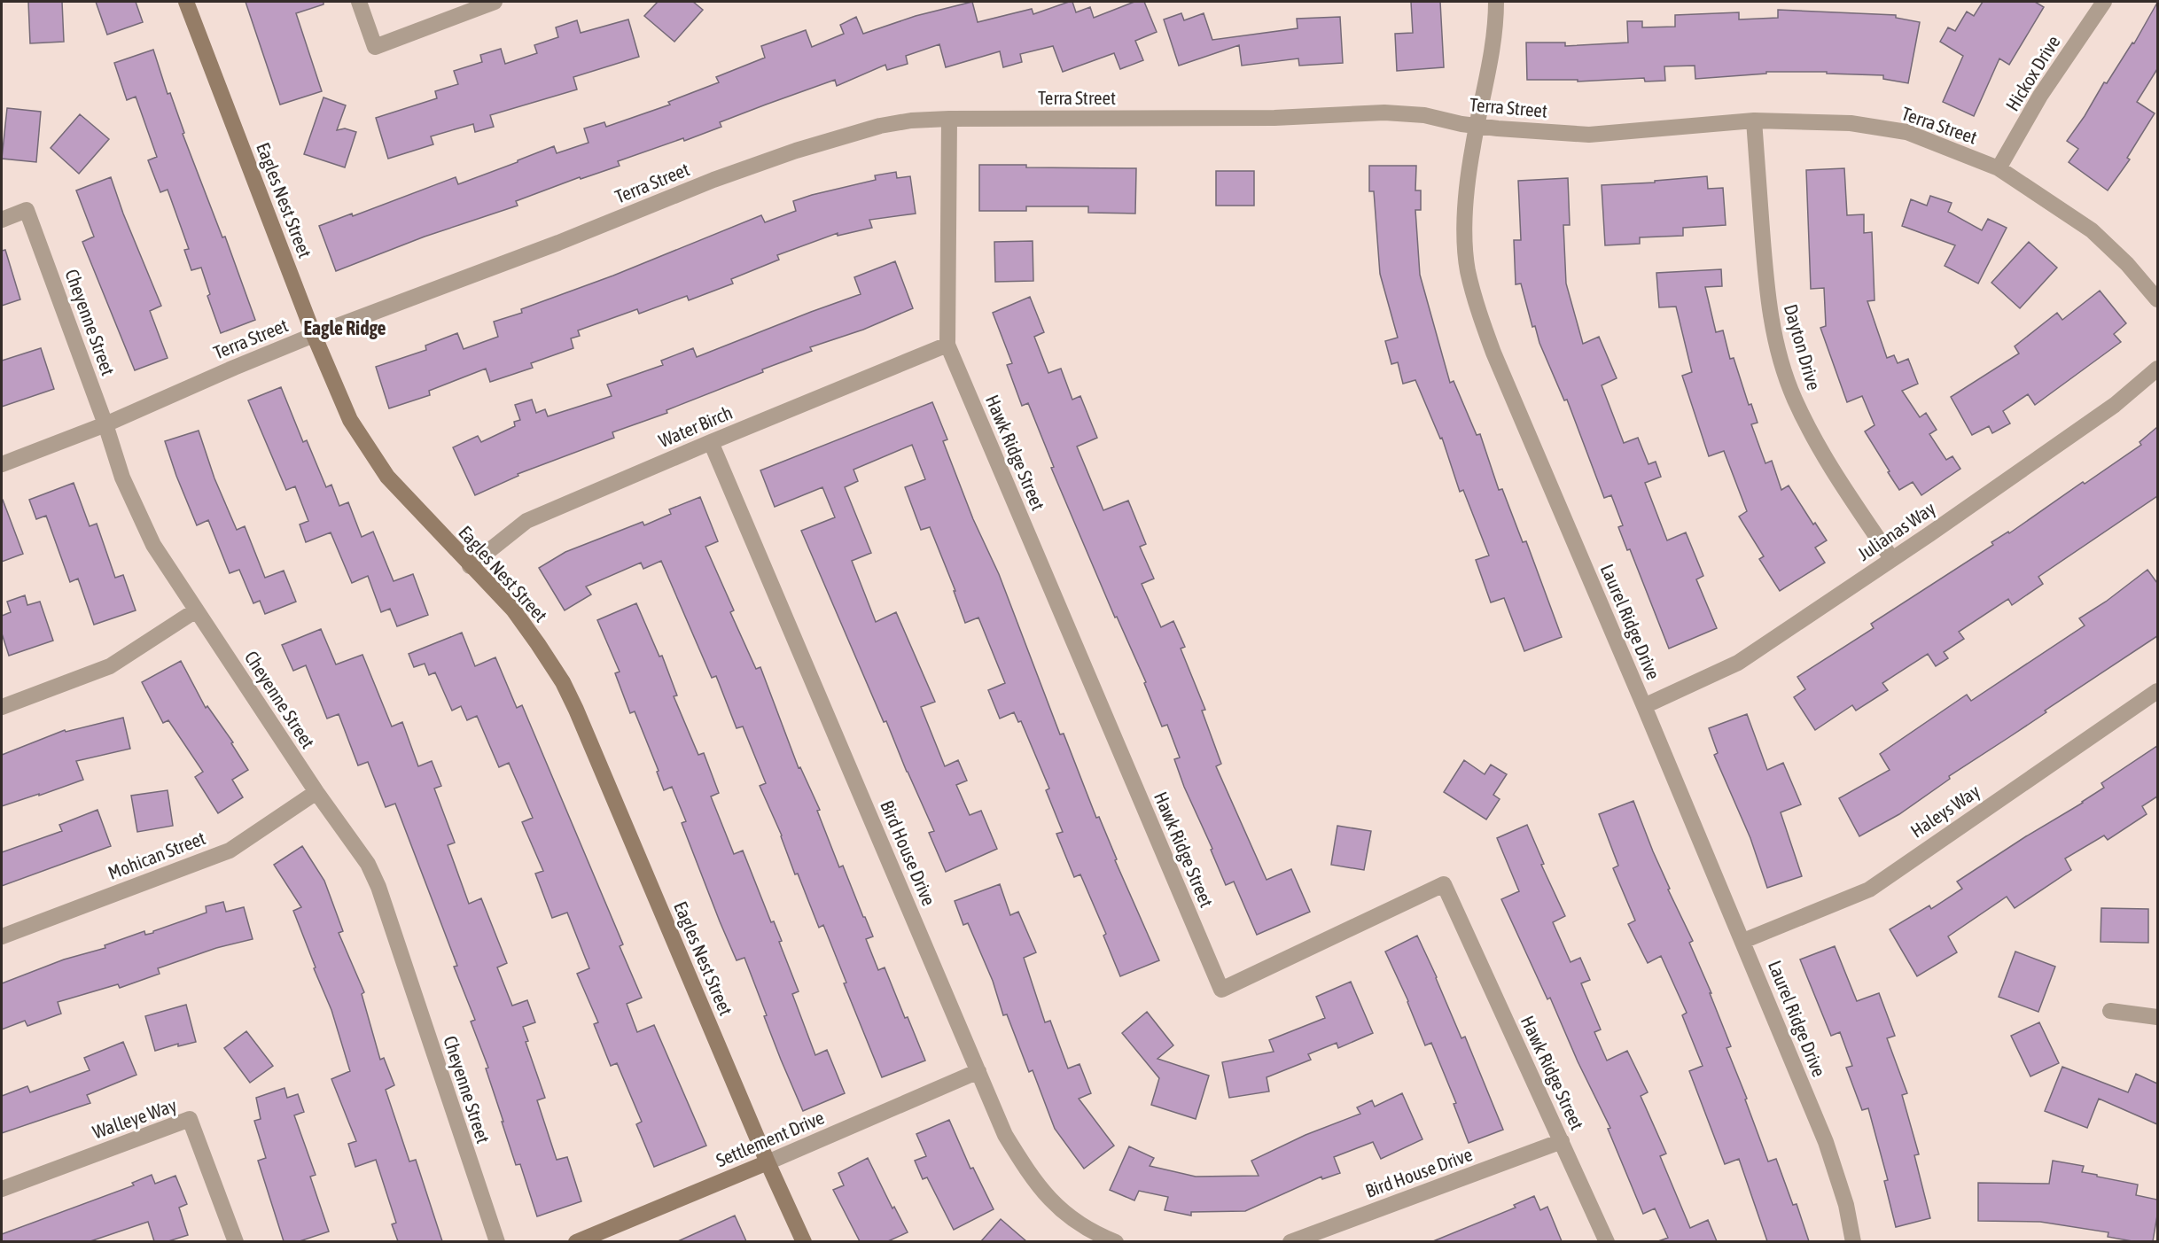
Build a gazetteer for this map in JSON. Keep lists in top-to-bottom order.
{
  "streets": {
    "street": [
      "Hickox Drive",
      "Terra Street",
      "Eagles Nest Street",
      "Cheyenne Street",
      "Dayton Drive",
      "Water Birch",
      "Hawk Ridge Street",
      "Julianas Way",
      "Laurel Ridge Drive",
      "Haleys Way",
      "Bird House Drive",
      "Mohican Street",
      "Walleye Way",
      "Settlement Drive"
    ]
  },
  "crossings": [
    ["Hickox Drive", "Terra Street"],
    ["Terra Street", "Eagles Nest Street"],
    ["Terra Street", "Cheyenne Street"],
    ["Terra Street", "Dayton Drive"],
    ["Terra Street", "Hawk Ridge Street"],
    ["Terra Street", "Laurel Ridge Drive"],
    ["Eagles Nest Street", "Water Birch"],
    ["Eagles Nest Street", "Settlement Drive"],
    ["Cheyenne Street", "Mohican Street"],
    ["Dayton Drive", "Julianas Way"],
    ["Water Birch", "Hawk Ridge Street"],
    ["Water Birch", "Bird House Drive"],
    ["Hawk Ridge Street", "Bird House Drive"],
    ["Julianas Way", "Laurel Ridge Drive"],
    ["Laurel Ridge Drive", "Haleys Way"],
    ["Bird House Drive", "Settlement Drive"]
  ],
  "districts": ["Eagle Ridge"]
}
